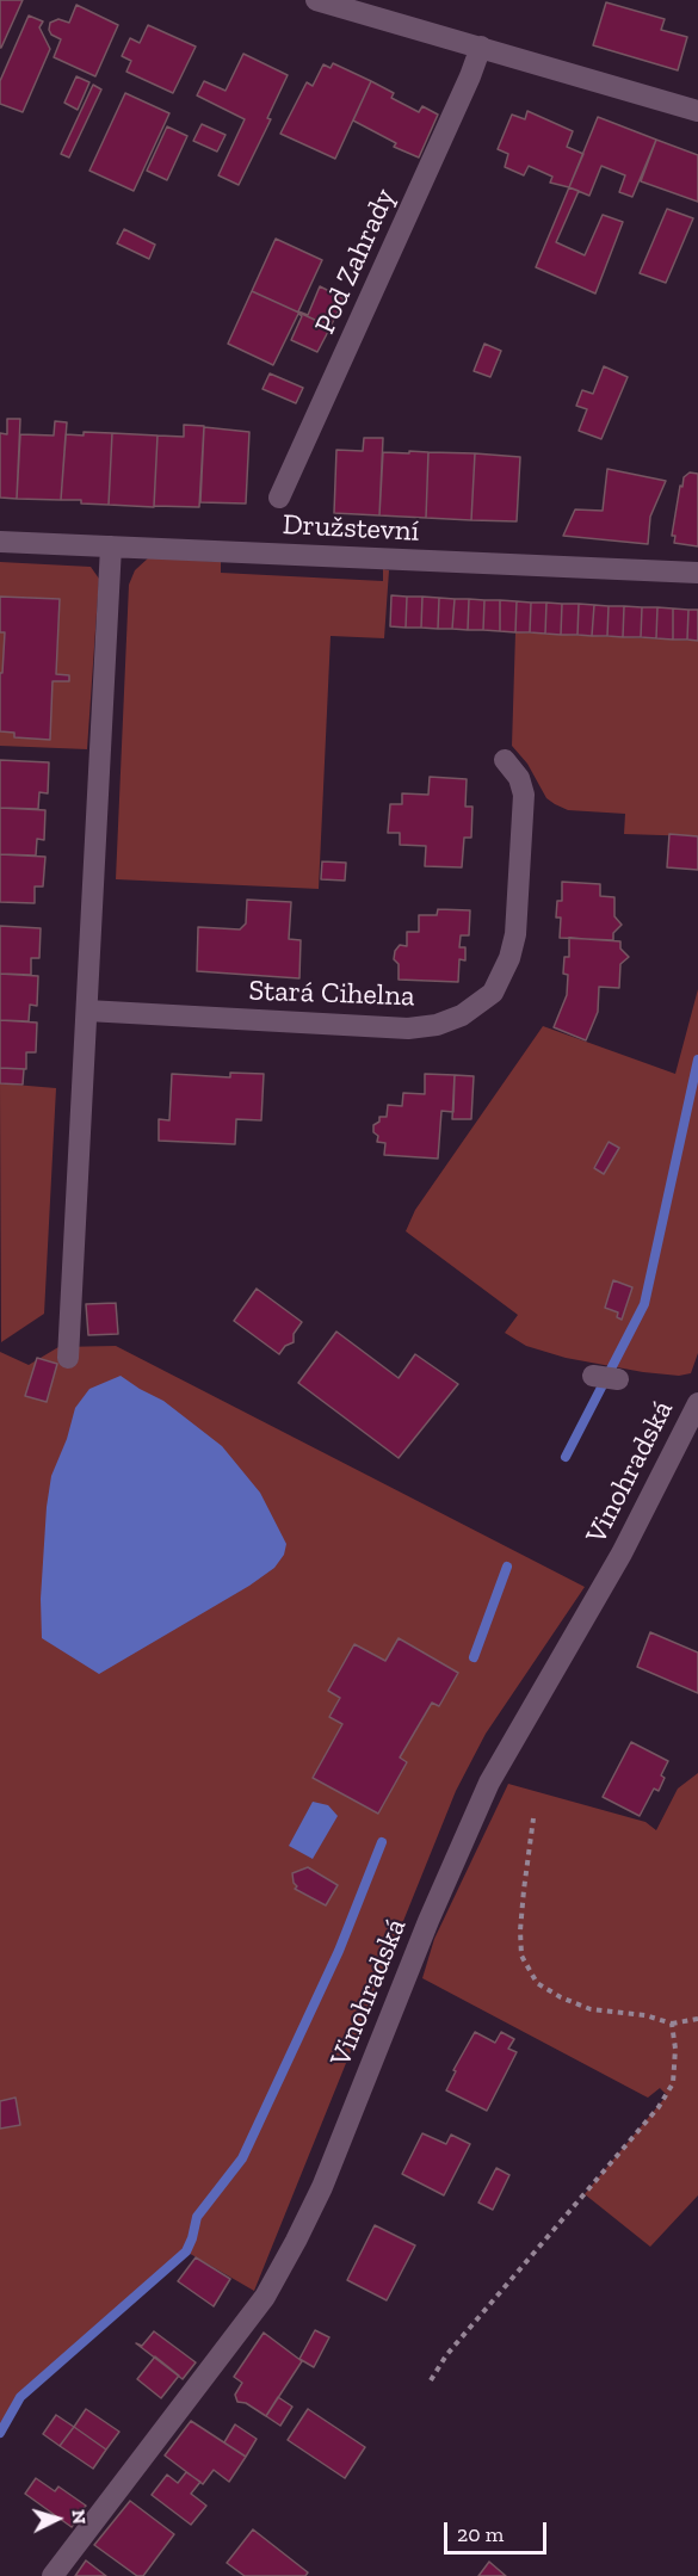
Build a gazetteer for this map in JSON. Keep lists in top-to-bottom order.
{
  "streets": {
    "street": [
      "Pod Zahrady",
      "Družstevní",
      "Stará Cihelna",
      "Vinohradská"
    ]
  },
  "scale_bar": "20 m",
  "north": "right"
}
